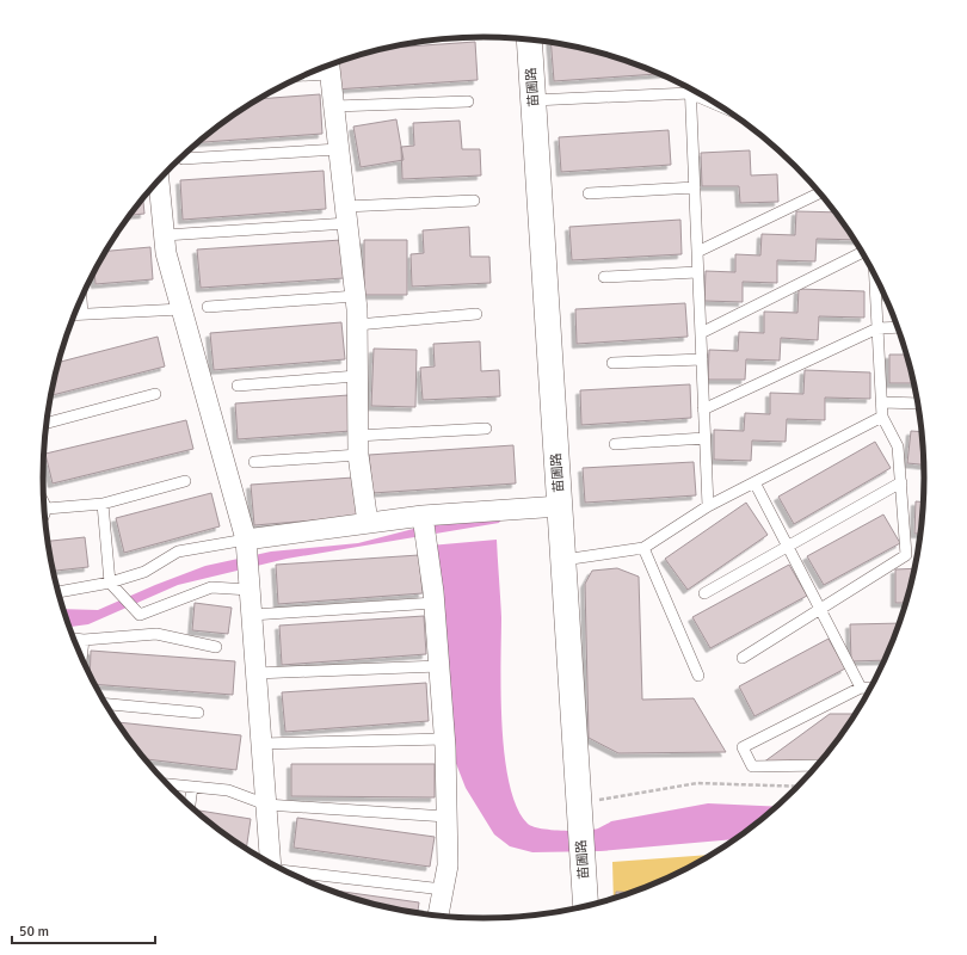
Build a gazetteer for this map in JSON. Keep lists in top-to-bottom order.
{
  "streets": {
    "street": ["苗圃路"]
  },
  "scale_bar": "50 m"
}
